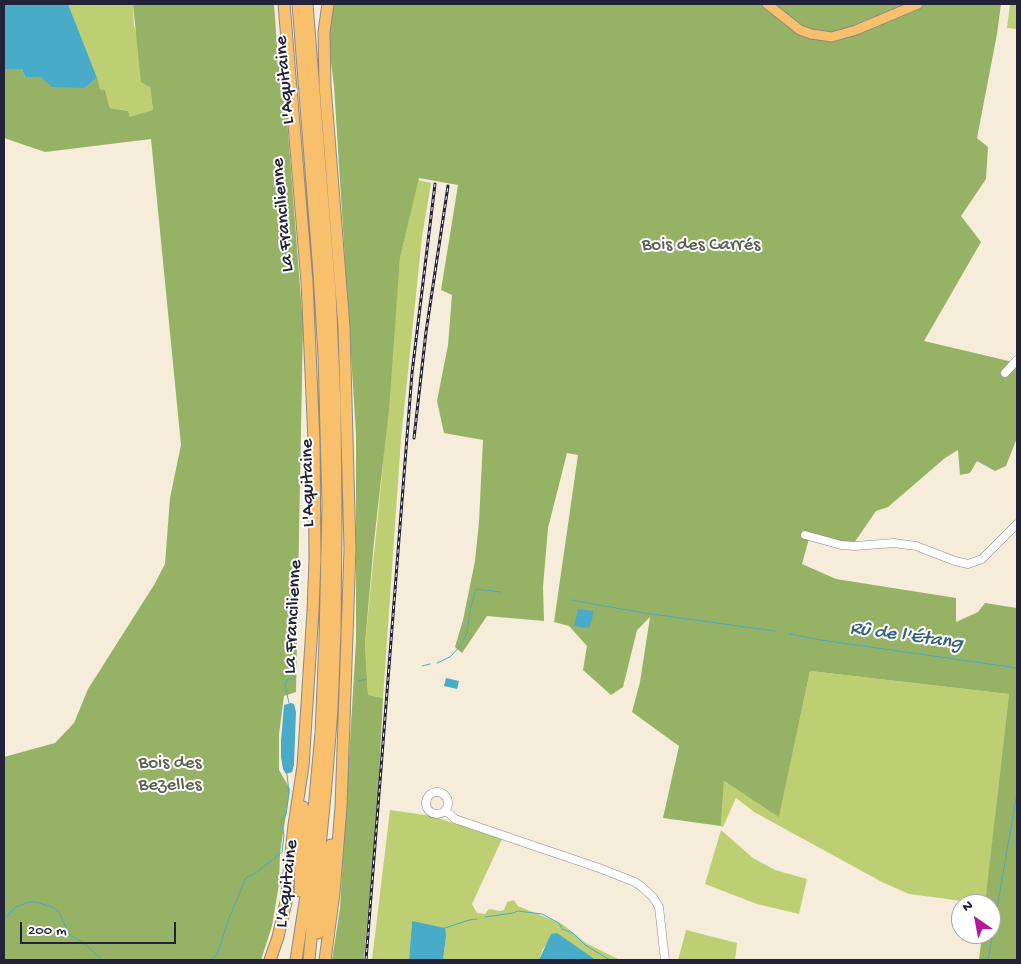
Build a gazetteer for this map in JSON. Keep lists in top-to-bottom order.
{
  "streets": {
    "highway": ["L'Aquitaine", "La Francilienne"]
  },
  "water": ["Rû de l'Étang"],
  "parks": ["Bois des Carrés", "Bois des Bezelles"],
  "scale_bar": "200 m",
  "north": "top left"
}
